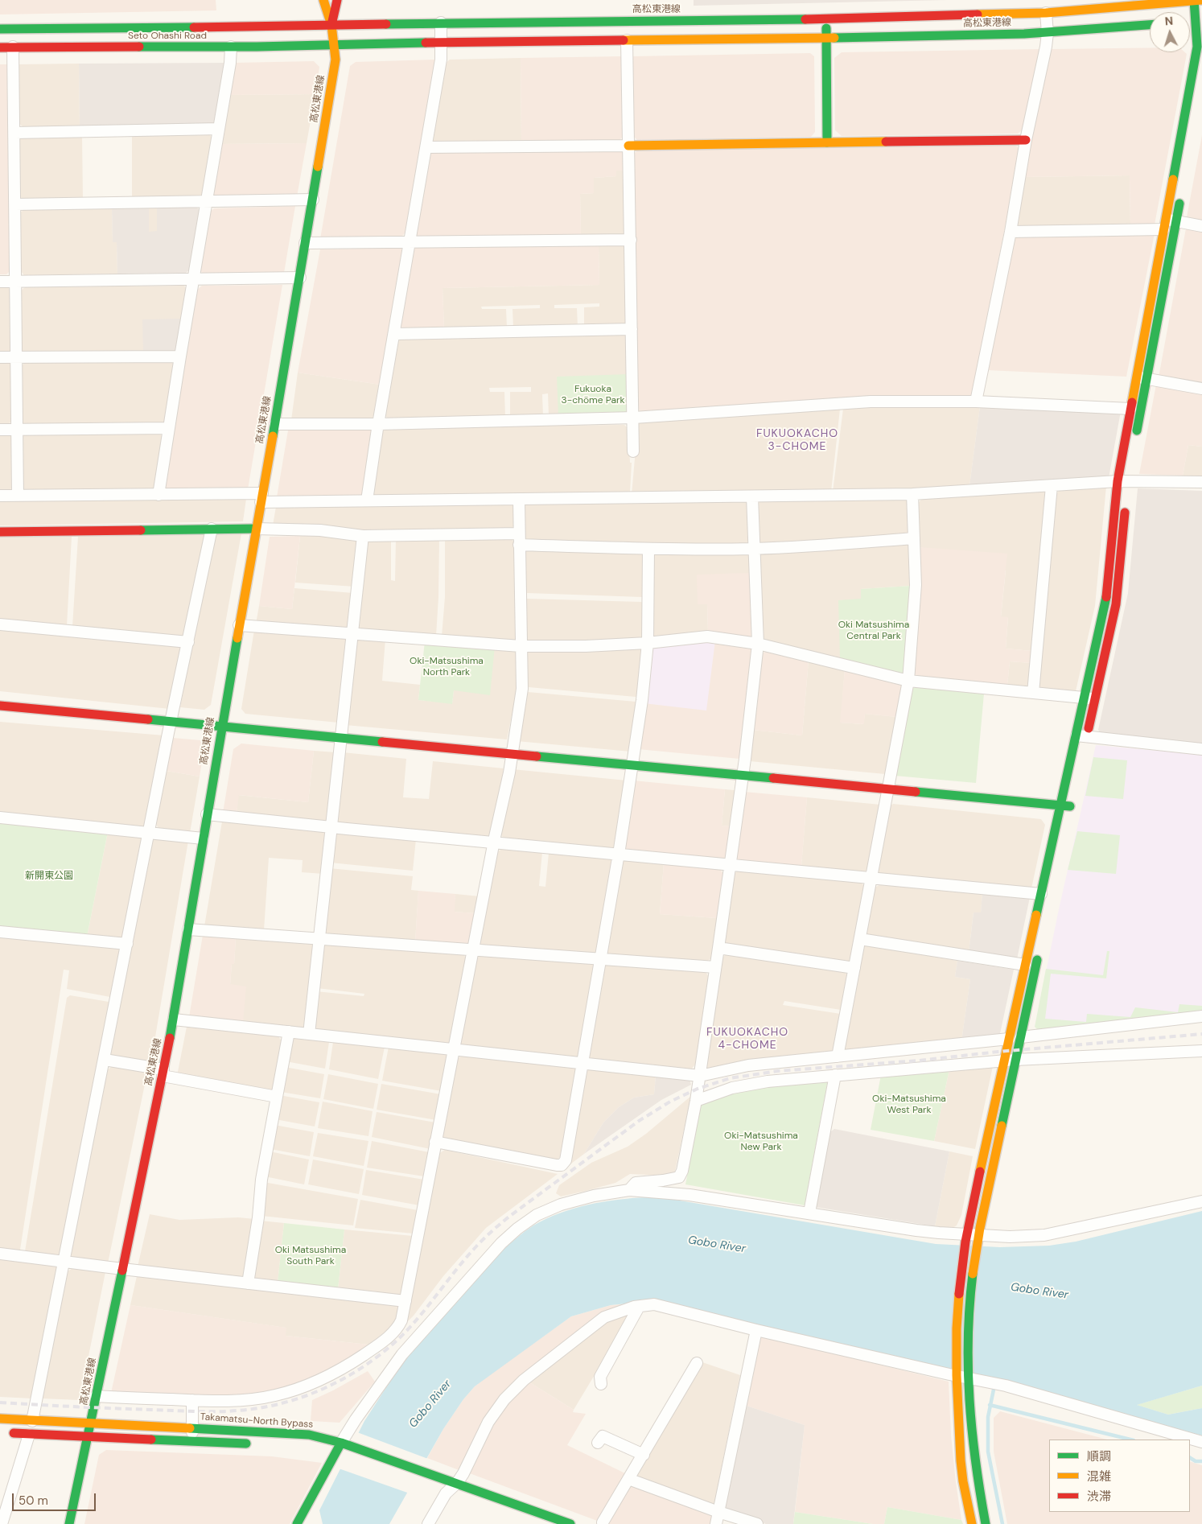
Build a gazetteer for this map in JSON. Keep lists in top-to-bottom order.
{
  "streets": {
    "main road": ["高松東港線", "Seto Ohashi Road", "Takamatsu-North Bypass"]
  },
  "crossings": [
    ["高松東港線", "Seto Ohashi Road"],
    ["高松東港線", "Takamatsu-North Bypass"]
  ],
  "districts": ["FUKUOKACHO 3-CHOME", "FUKUOKACHO 4-CHOME"],
  "water": ["Gobo River"],
  "parks": [
    "Fukuoka 3-chōme Park",
    "Oki Matsushima Central Park",
    "Oki-Matsushima North Park",
    "新開東公園",
    "Oki-Matsushima West Park",
    "Oki-Matsushima New Park",
    "Oki Matsushima South Park"
  ],
  "legend": ["順調", "混雑", "渋滞"],
  "scale_bar": "50 m",
  "north": "top"
}
